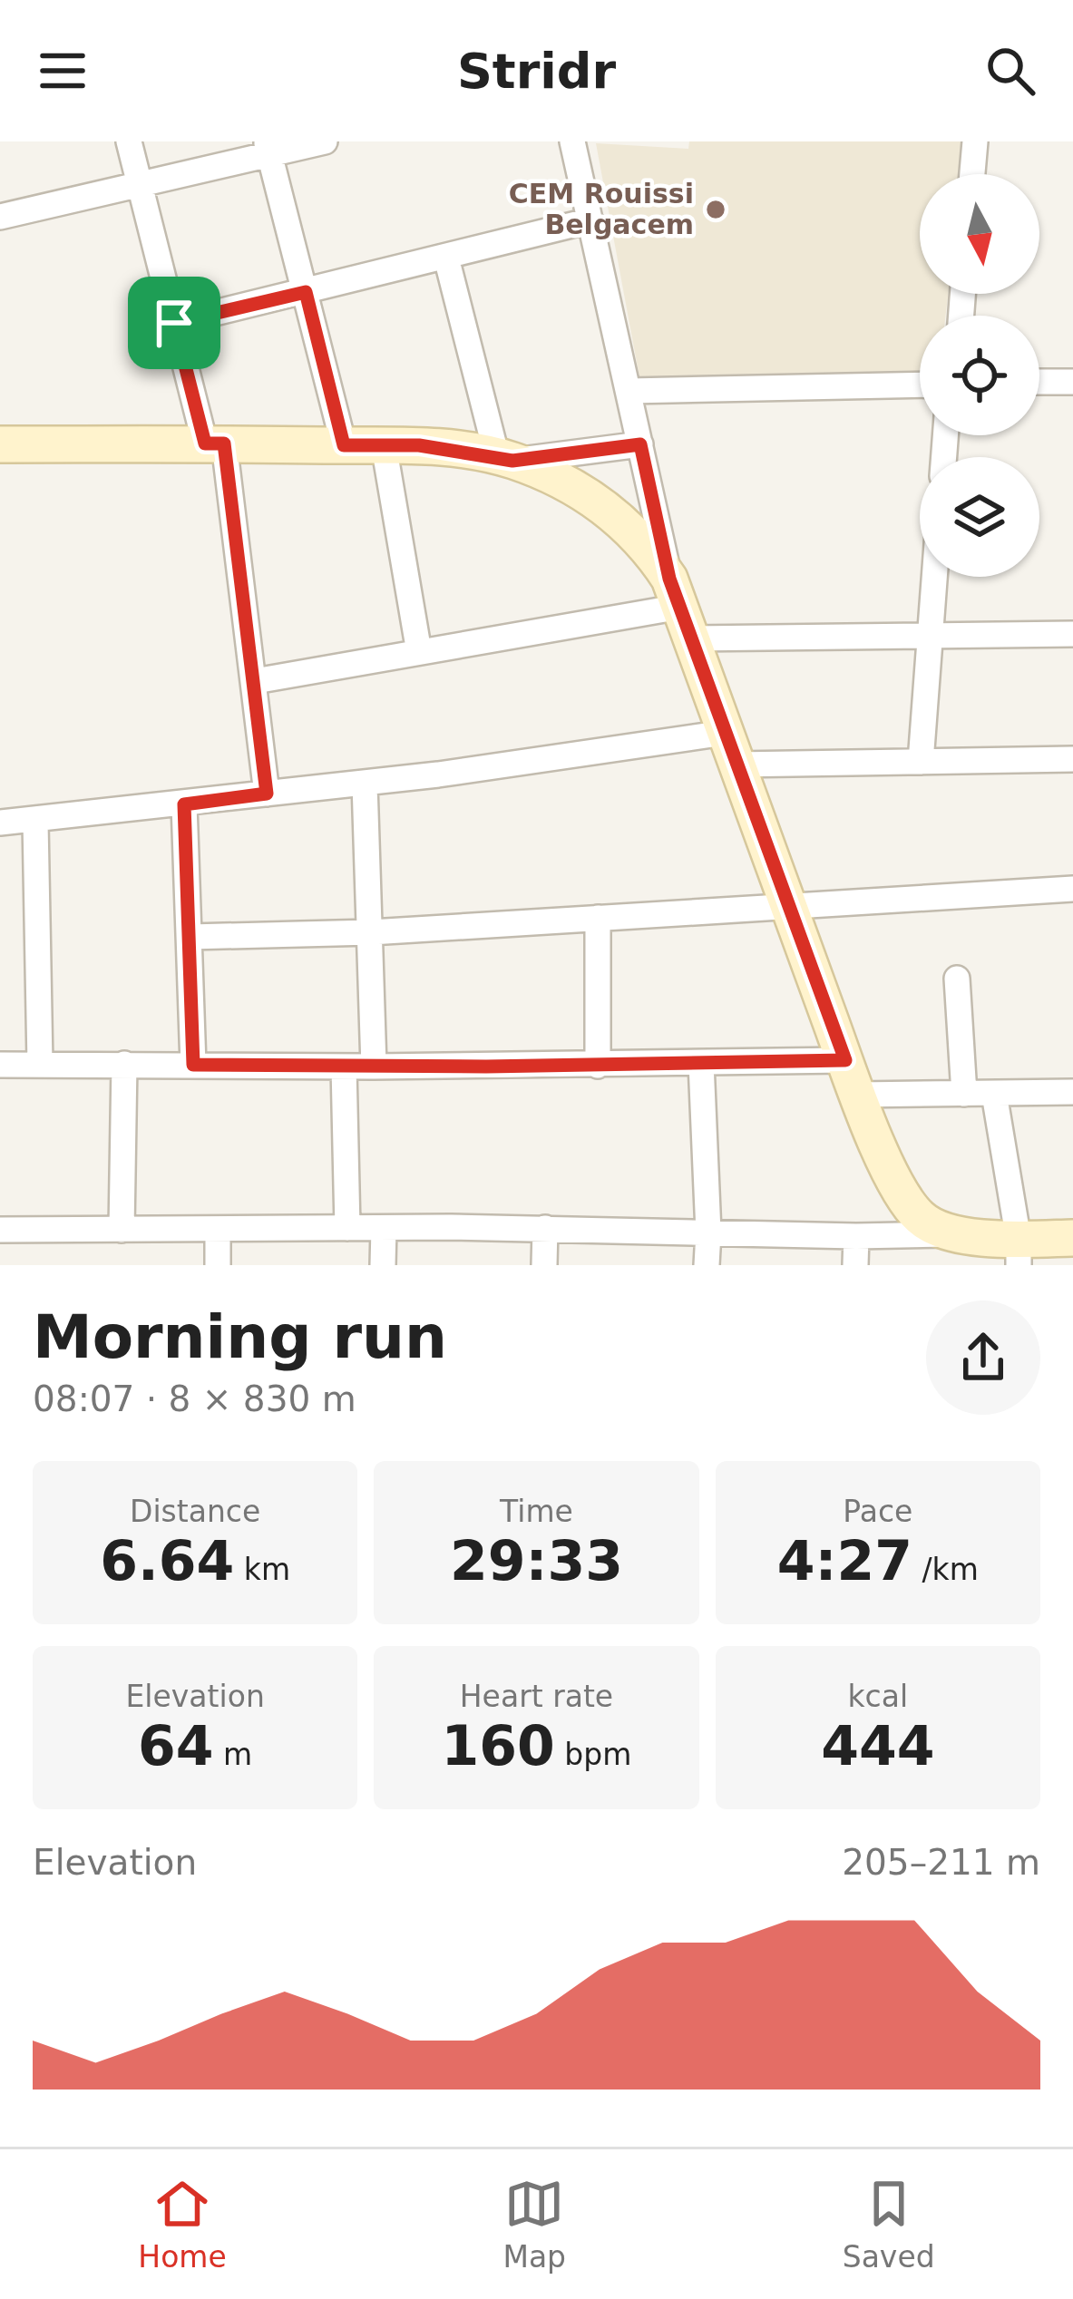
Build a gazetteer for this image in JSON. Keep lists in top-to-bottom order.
{
  "places": ["CEM Rouissi Belgacem"],
  "north": "bottom",
  "page": {
    "header": "Stridr",
    "heading": ["Morning run", "08:07 · 8 × 830 m"],
    "stats": [
      ["Distance", "6.64 km"],
      ["Time", "29:33"],
      ["Pace", "4:27 /km"],
      ["Elevation", "64 m"],
      ["Heart rate", "160 bpm"],
      ["kcal", "444"]
    ],
    "chart": ["Elevation", "205–211 m"],
    "tabs": ["Home", "Map", "Saved"]
  }
}
